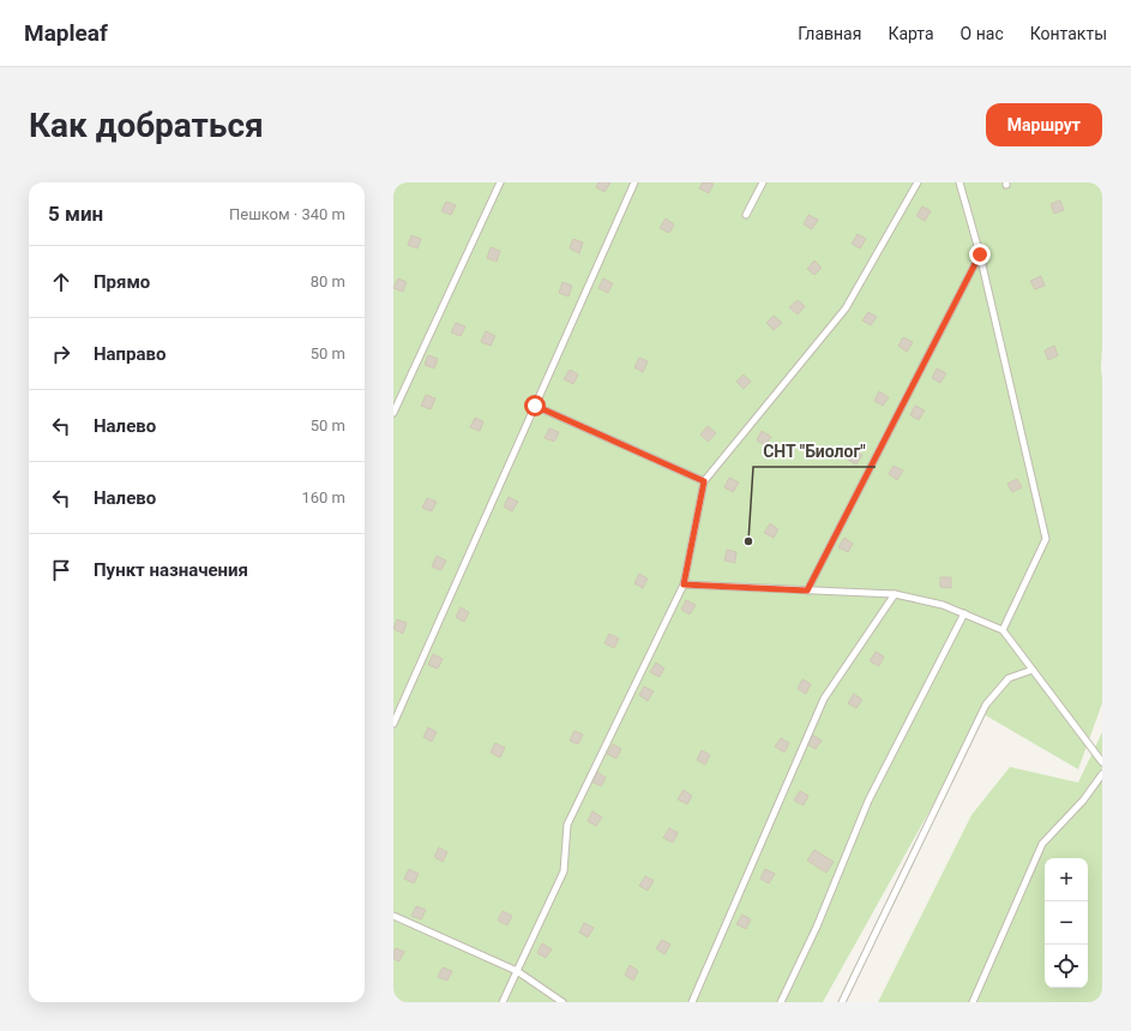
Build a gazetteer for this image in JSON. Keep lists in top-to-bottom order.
{
  "places": ["СНТ \"Биолог\""],
  "page": {
    "header": "Mapleaf",
    "nav": [
      "Главная",
      "Карта",
      "О нас",
      "Контакты"
    ],
    "buttons": "Маршрут",
    "title": "Как добраться",
    "heading": ["5 мин", "Пешком · 340 m"],
    "list": [
      ["Прямо", "80 m"],
      ["Направо", "50 m"],
      ["Налево", "50 m"],
      ["Налево", "160 m"],
      "Пункт назначения"
    ],
    "map_buttons": ["+", "−"]
  }
}
